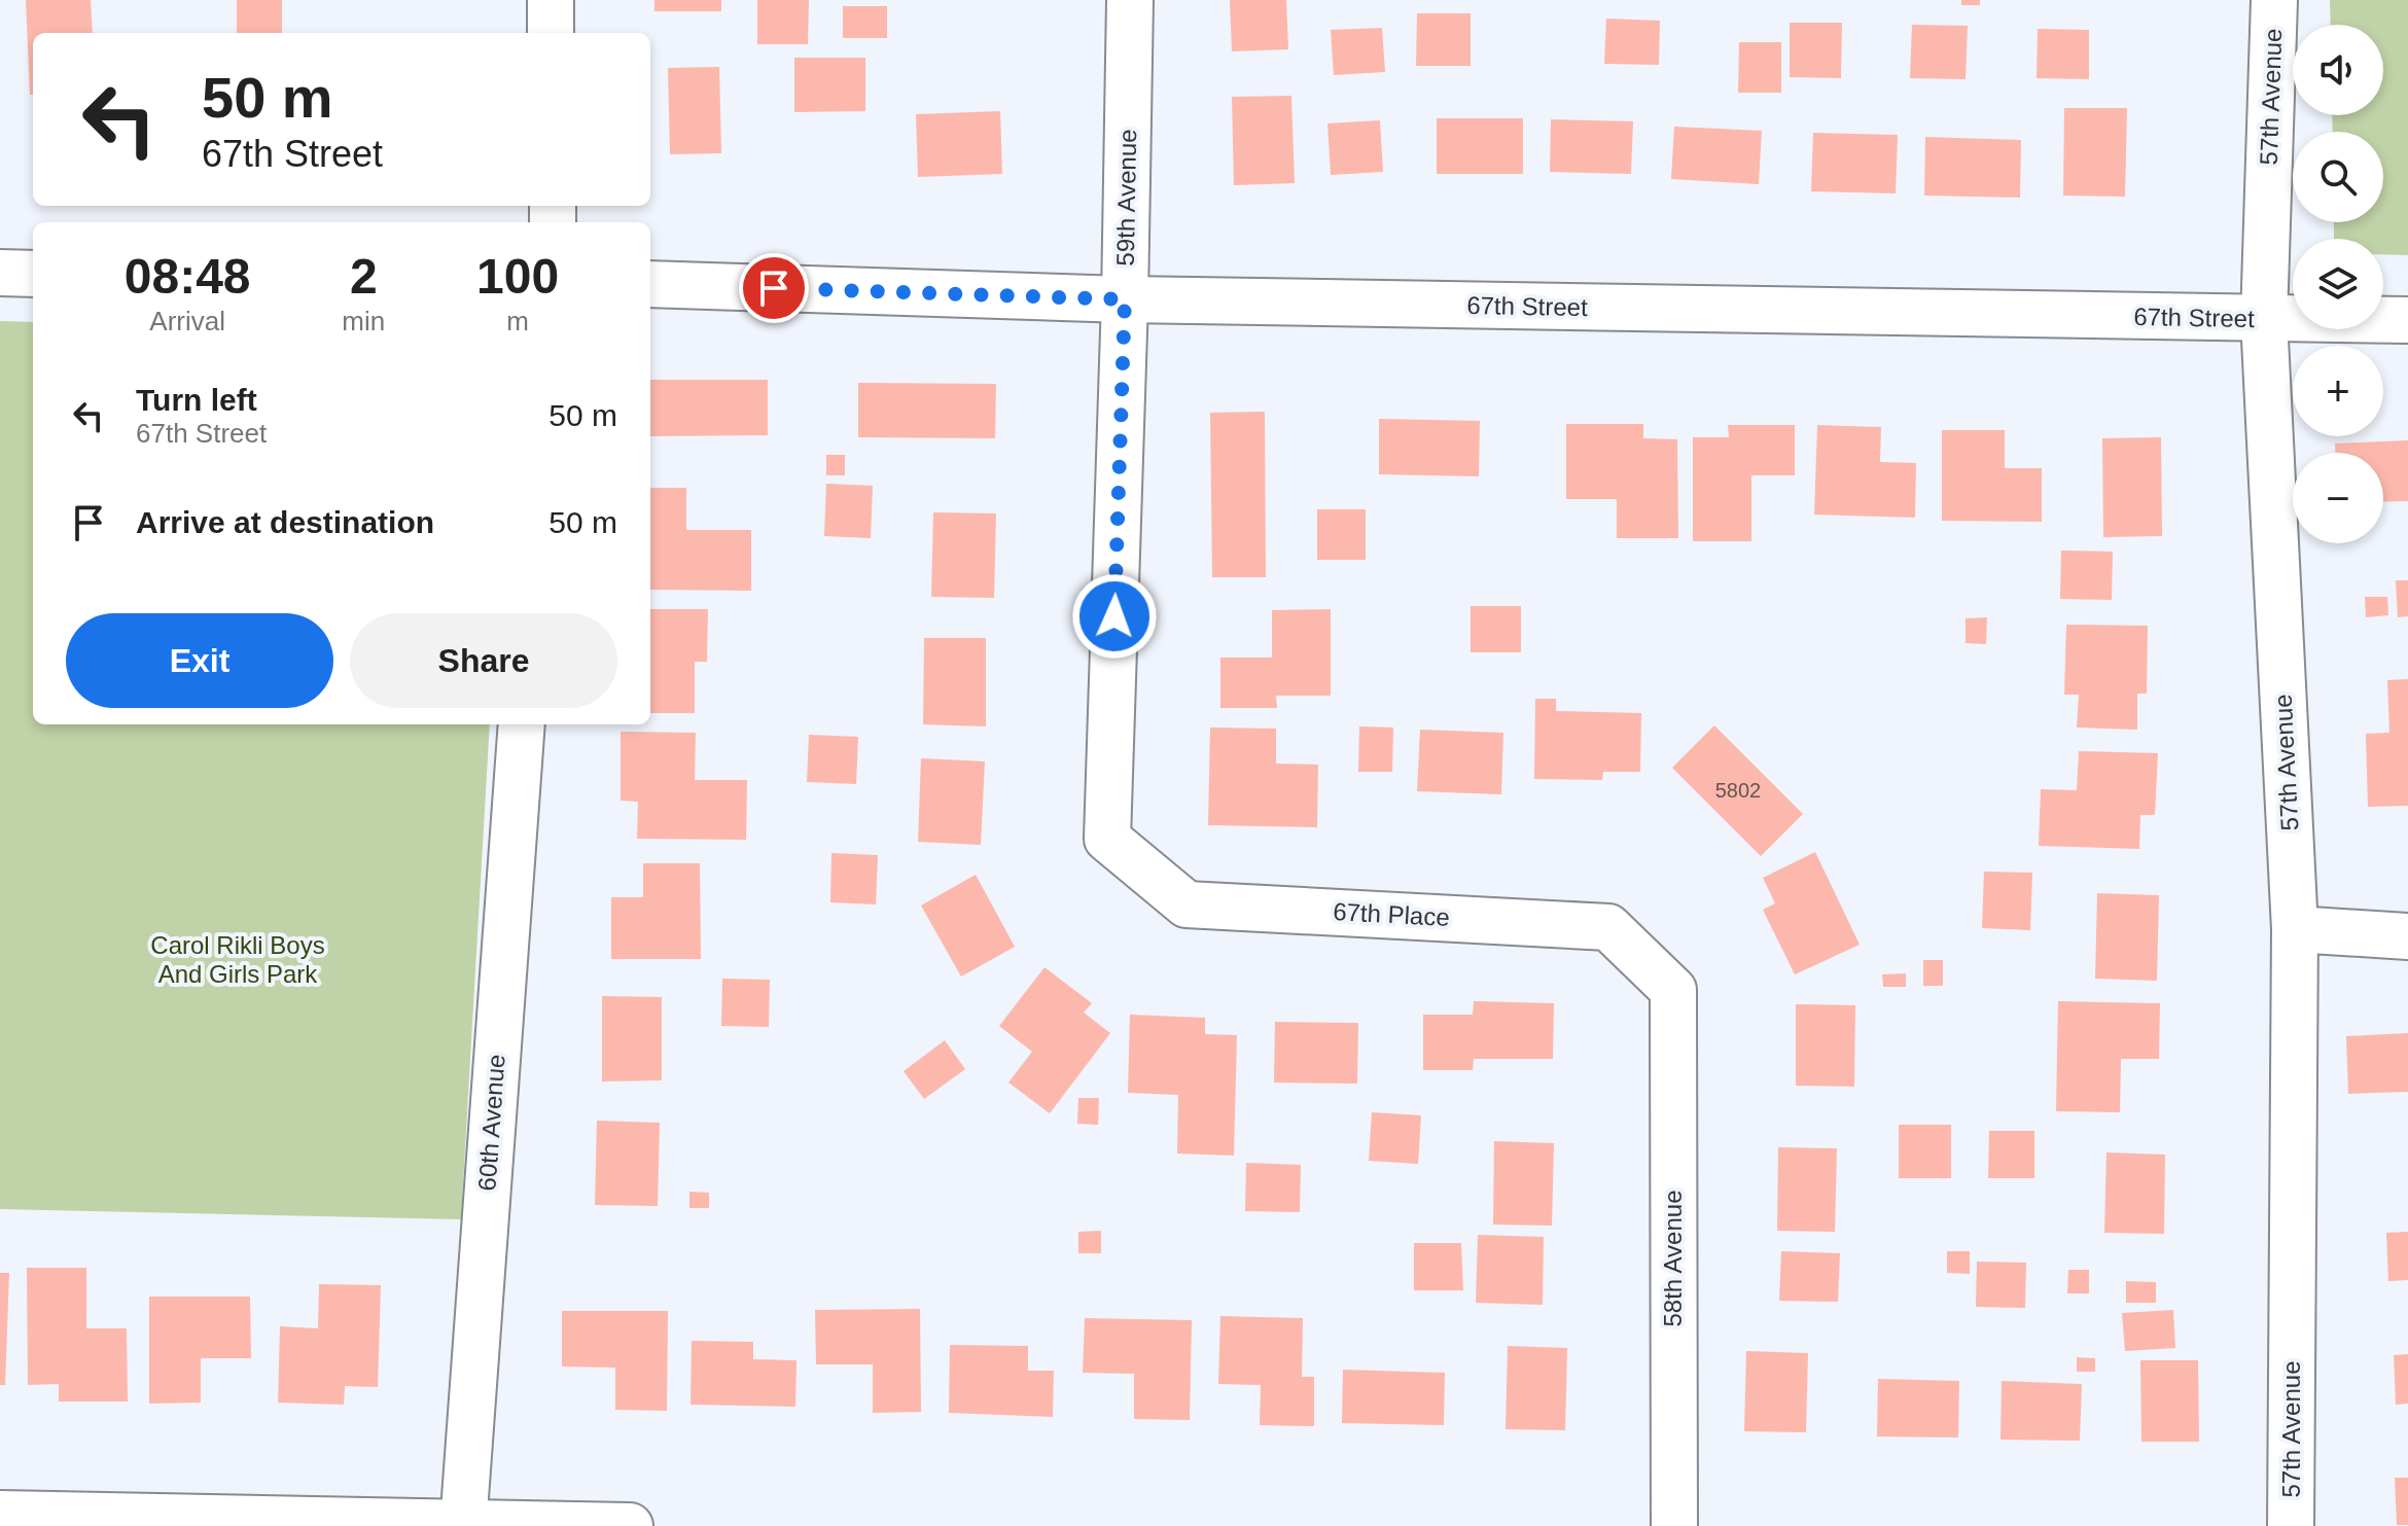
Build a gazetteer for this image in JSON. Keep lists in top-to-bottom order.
{
  "streets": {
    "street": [
      "57th Avenue",
      "59th Avenue",
      "67th Street",
      "67th Place",
      "60th Avenue",
      "58th Avenue"
    ]
  },
  "crossings": [
    ["57th Avenue", "67th Street"],
    ["59th Avenue", "67th Street"],
    ["59th Avenue", "67th Place"],
    ["67th Place", "58th Avenue"]
  ],
  "parks": ["Carol Rikli Boys And Girls Park"],
  "house_numbers": ["5802"],
  "page": {
    "map_buttons": ["+", "−"],
    "turn": ["50 m", "67th Street"],
    "eta": [
      "08:48",
      "Arrival",
      "2",
      "min",
      "100",
      "m"
    ],
    "list": [
      {
        "name": "Turn left",
        "note": "67th Street",
        "value": "50 m"
      },
      {
        "name": "Arrive at destination",
        "value": "50 m"
      }
    ],
    "buttons": ["Exit", "Share"]
  }
}
